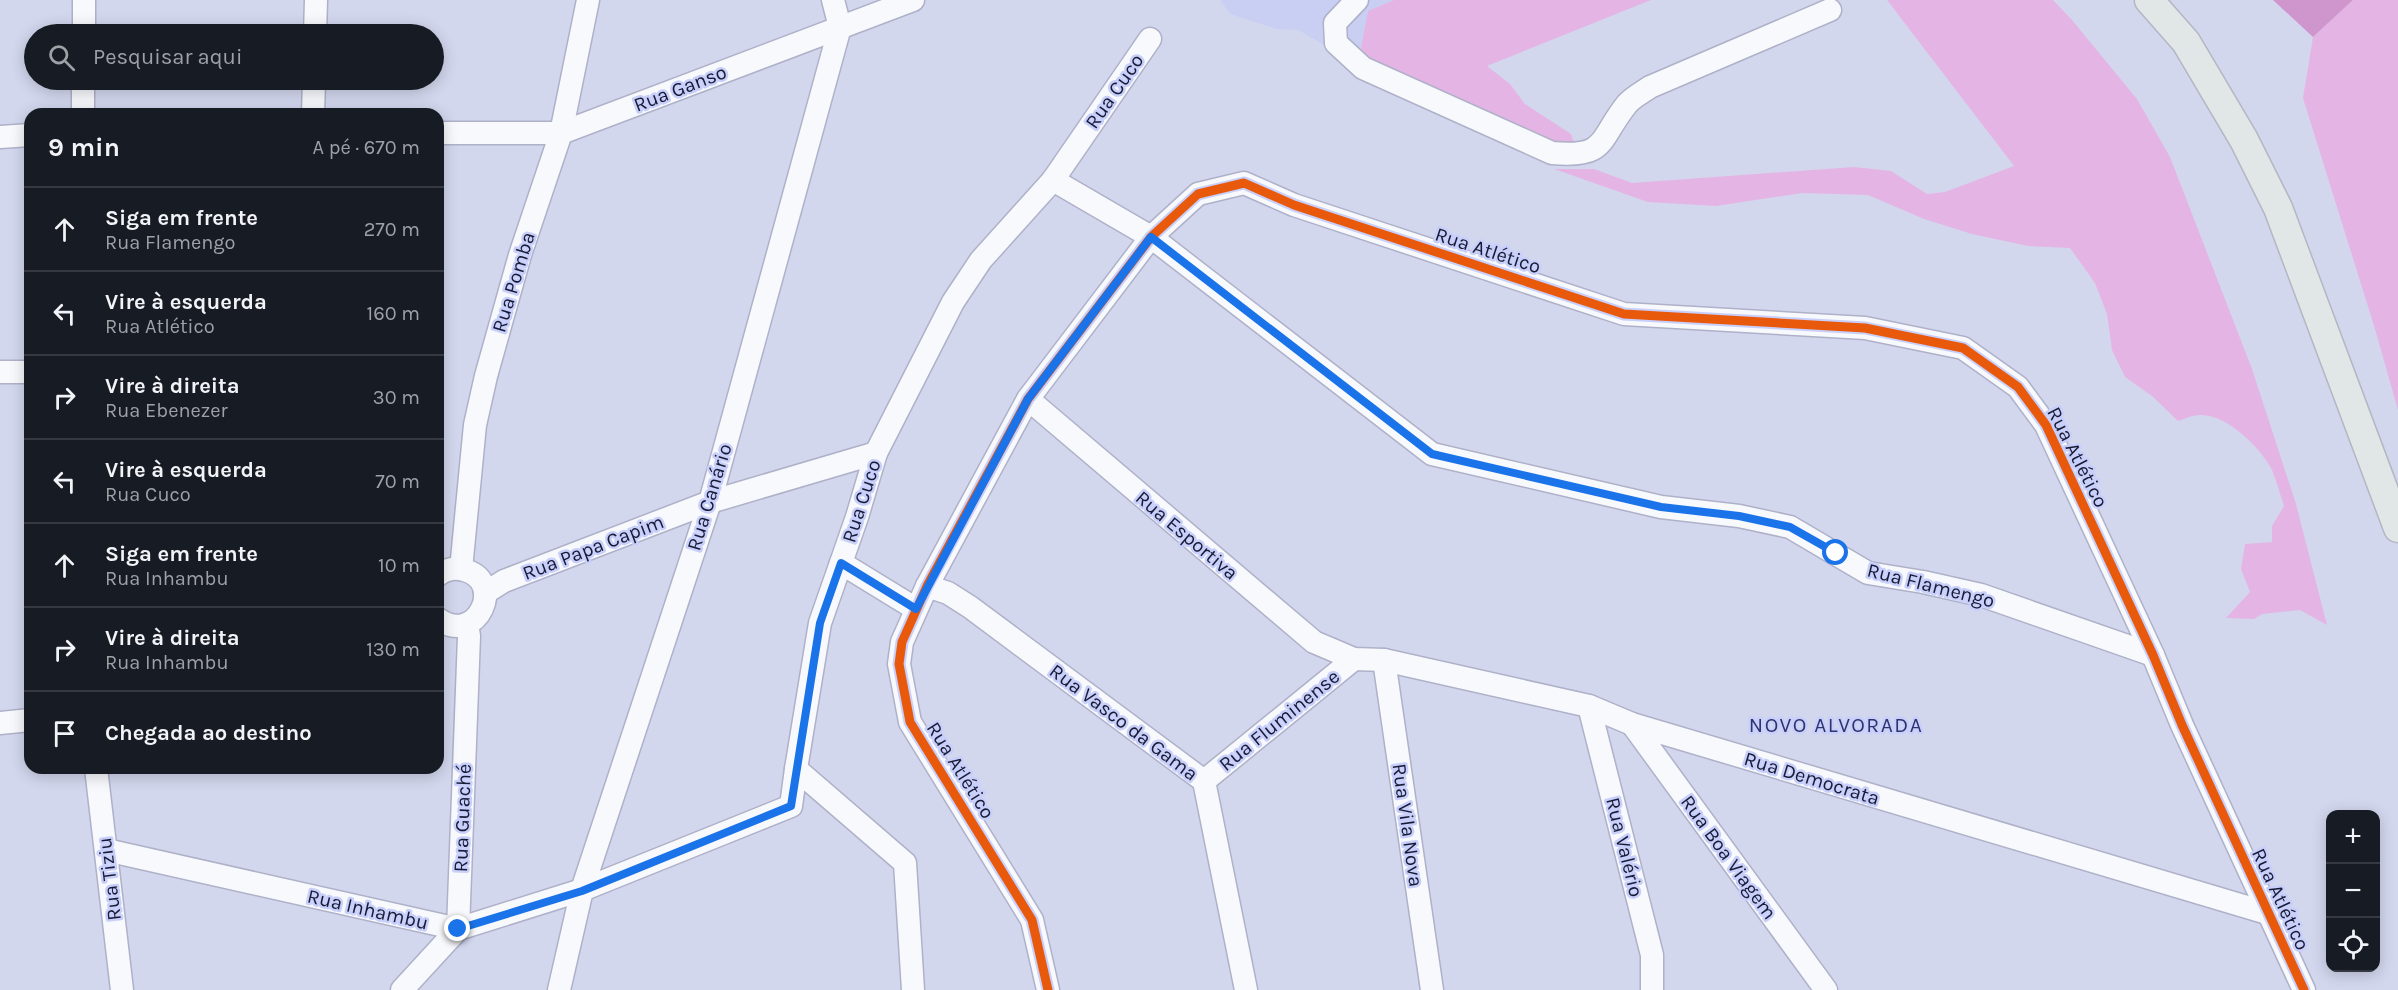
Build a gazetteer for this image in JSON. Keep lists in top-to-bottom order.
{
  "streets": {
    "street": [
      "Rua Ganso",
      "Rua Cuco",
      "Rua Atlético",
      "Rua Pomba",
      "Rua Canário",
      "Rua Esportiva",
      "Rua Papa Capim",
      "Rua Flamengo",
      "Rua Fluminense",
      "Rua Vasco da Gama",
      "Rua Democrata",
      "Rua Guaché",
      "Rua Vila Nova",
      "Rua Valério",
      "Rua Boa Viagem",
      "Rua Tiziu",
      "Rua Inhambu"
    ]
  },
  "crossings": [
    ["Rua Ganso", "Rua Pomba"],
    ["Rua Ganso", "Rua Canário"],
    ["Rua Cuco", "Rua Papa Capim"],
    ["Rua Cuco", "Rua Flamengo"],
    ["Rua Cuco", "Rua Inhambu"],
    ["Rua Atlético", "Rua Esportiva"],
    ["Rua Atlético", "Rua Flamengo"],
    ["Rua Atlético", "Rua Vasco da Gama"],
    ["Rua Atlético", "Rua Democrata"],
    ["Rua Canário", "Rua Papa Capim"],
    ["Rua Canário", "Rua Inhambu"],
    ["Rua Esportiva", "Rua Fluminense"],
    ["Rua Esportiva", "Rua Democrata"],
    ["Rua Fluminense", "Rua Vasco da Gama"],
    ["Rua Fluminense", "Rua Democrata"],
    ["Rua Democrata", "Rua Vila Nova"],
    ["Rua Democrata", "Rua Valério"],
    ["Rua Democrata", "Rua Boa Viagem"],
    ["Rua Guaché", "Rua Inhambu"],
    ["Rua Tiziu", "Rua Inhambu"]
  ],
  "districts": ["NOVO ALVORADA"],
  "page": {
    "search": "Pesquisar aqui",
    "heading": ["9 min", "A pé · 670 m"],
    "list": [
      ["Siga em frente", "Rua Flamengo", "270 m"],
      ["Vire à esquerda", "Rua Atlético", "160 m"],
      ["Vire à direita", "Rua Ebenezer", "30 m"],
      ["Vire à esquerda", "Rua Cuco", "70 m"],
      ["Siga em frente", "Rua Inhambu", "10 m"],
      ["Vire à direita", "Rua Inhambu", "130 m"],
      "Chegada ao destino"
    ],
    "map_buttons": ["+", "−"]
  }
}
